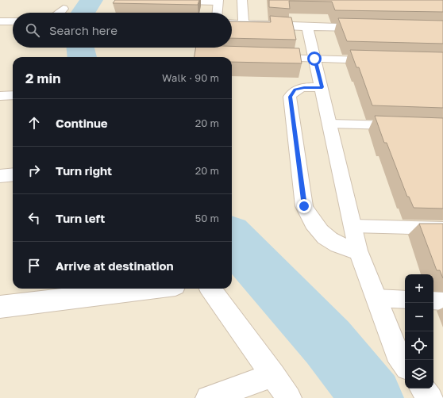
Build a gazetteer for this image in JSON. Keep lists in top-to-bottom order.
{
  "page": {
    "search": "Search here",
    "heading": ["2 min", "Walk · 90 m"],
    "list": [
      ["Continue", "20 m"],
      ["Turn right", "20 m"],
      ["Turn left", "50 m"],
      "Arrive at destination"
    ],
    "map_buttons": ["+", "−"]
  }
}
